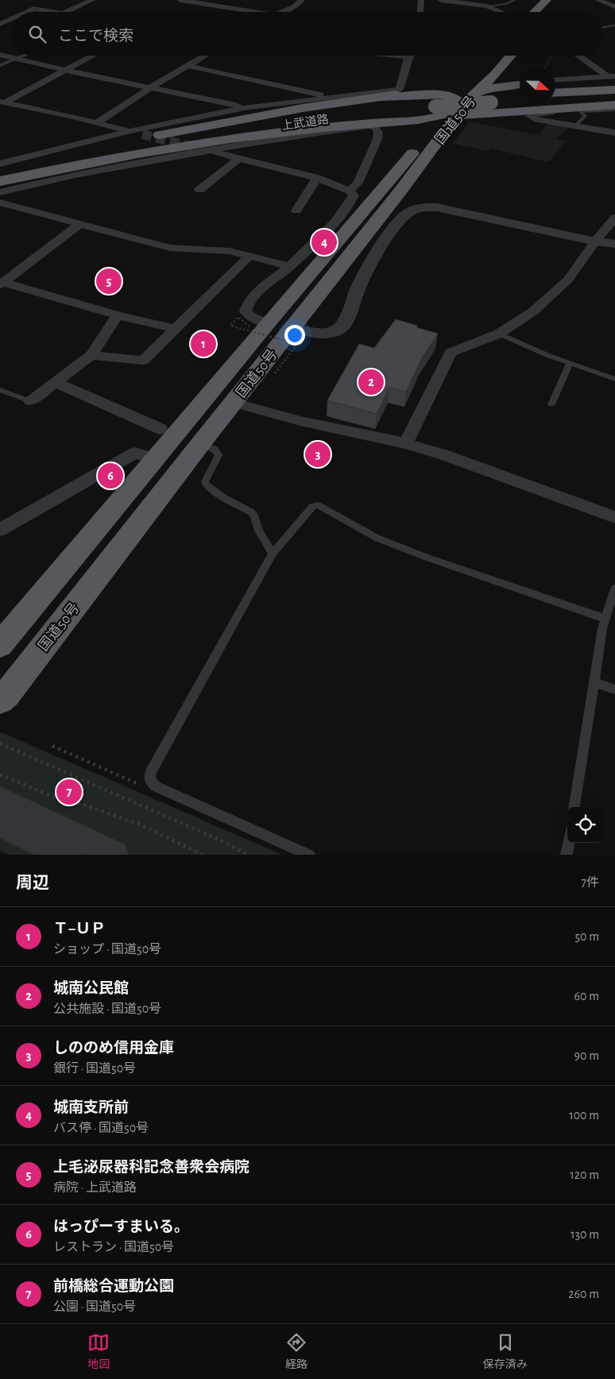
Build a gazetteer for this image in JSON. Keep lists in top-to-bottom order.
{
  "streets": {
    "highway": ["国道50号", "上武道路"]
  },
  "crossings": [
    ["国道50号", "上武道路"]
  ],
  "north": "right",
  "page": {
    "search": "ここで検索",
    "pins": [
      "4",
      "5",
      "1",
      "2",
      "3",
      "6",
      "7"
    ],
    "heading": ["周辺", "7件"],
    "list": [
      {
        "mark": "1",
        "name": "Ｔ−ＵＰ",
        "note": "ショップ · 国道50号",
        "value": "50 m"
      },
      {
        "mark": "2",
        "name": "城南公民館",
        "note": "公共施設 · 国道50号",
        "value": "60 m"
      },
      {
        "mark": "3",
        "name": "しののめ信用金庫",
        "note": "銀行 · 国道50号",
        "value": "90 m"
      },
      {
        "mark": "4",
        "name": "城南支所前",
        "note": "バス停 · 国道50号",
        "value": "100 m"
      },
      {
        "mark": "5",
        "name": "上毛泌尿器科記念善衆会病院",
        "note": "病院 · 上武道路",
        "value": "120 m"
      },
      {
        "mark": "6",
        "name": "はっぴーすまいる。",
        "note": "レストラン · 国道50号",
        "value": "130 m"
      },
      {
        "mark": "7",
        "name": "前橋総合運動公園",
        "note": "公園 · 国道50号",
        "value": "260 m"
      }
    ],
    "nav": ["地図", "経路", "保存済み"]
  }
}
